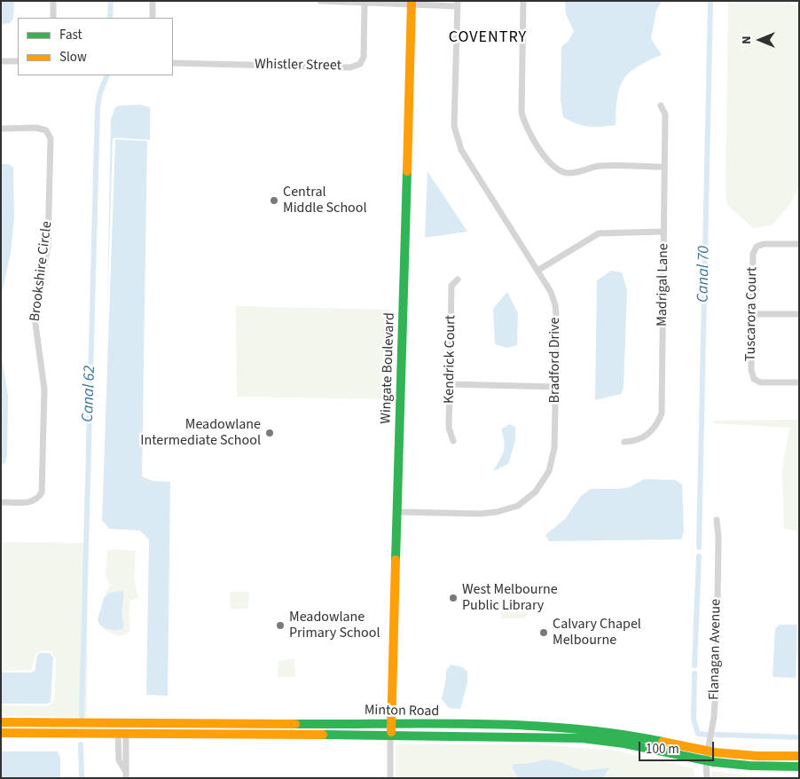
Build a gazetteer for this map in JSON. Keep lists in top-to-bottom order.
{
  "streets": {
    "main road": ["Wingate Boulevard", "Minton Road"],
    "street": [
      "Whistler Street",
      "Brookshire Circle",
      "Madrigal Lane",
      "Tuscarora Court",
      "Kendrick Court",
      "Bradford Drive",
      "Flanagan Avenue"
    ]
  },
  "crossings": [
    ["Bradford Drive", "Wingate Boulevard"],
    ["Wingate Boulevard", "Minton Road"],
    ["Flanagan Avenue", "Minton Road"]
  ],
  "districts": ["COVENTRY"],
  "water": ["Canal 70", "Canal 62"],
  "places": [
    "Central Middle School",
    "Meadowlane Intermediate School",
    "West Melbourne Public Library",
    "Meadowlane Primary School",
    "Calvary Chapel Melbourne"
  ],
  "legend": ["Fast", "Slow"],
  "scale_bar": "100 m",
  "north": "left"
}
